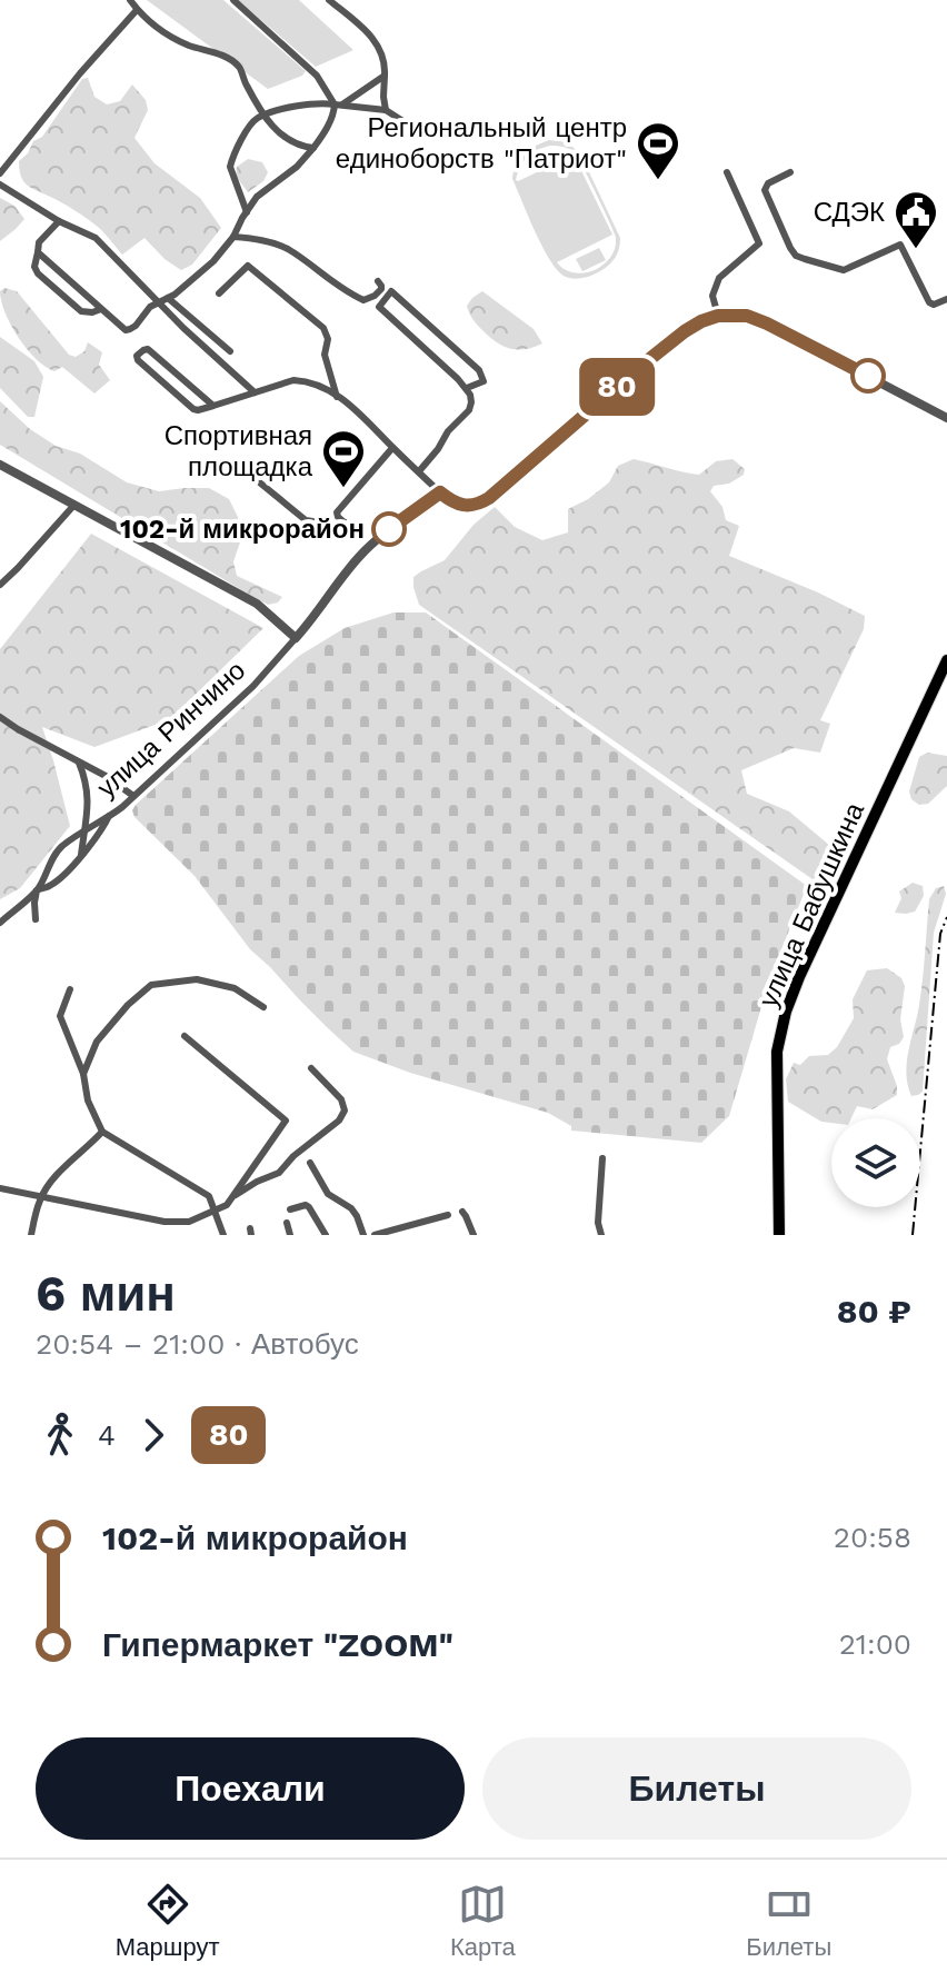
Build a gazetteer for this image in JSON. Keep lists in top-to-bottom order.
{
  "streets": {
    "main road": ["улица Бабушкина"],
    "street": ["улица Ринчино"]
  },
  "places": {
    "sports": ["Региональный центр единоборств \"Патриот\"", "Спортивная площадка"],
    "public building": ["СДЭК"],
    "other": ["102-й микрорайон"]
  },
  "lines": ["bus line 80"],
  "page": {
    "on_map": "80",
    "heading": ["6 мин", "20:54 – 21:00 · Автобус", "80 ₽"],
    "legs": ["4", "80"],
    "list": [
      {
        "name": "102-й микрорайон",
        "value": "20:58"
      },
      {
        "name": "Гипермаркет \"ZOOM\"",
        "value": "21:00"
      }
    ],
    "buttons": ["Поехали", "Билеты"],
    "tabs": ["Маршрут", "Карта", "Билеты"]
  }
}
